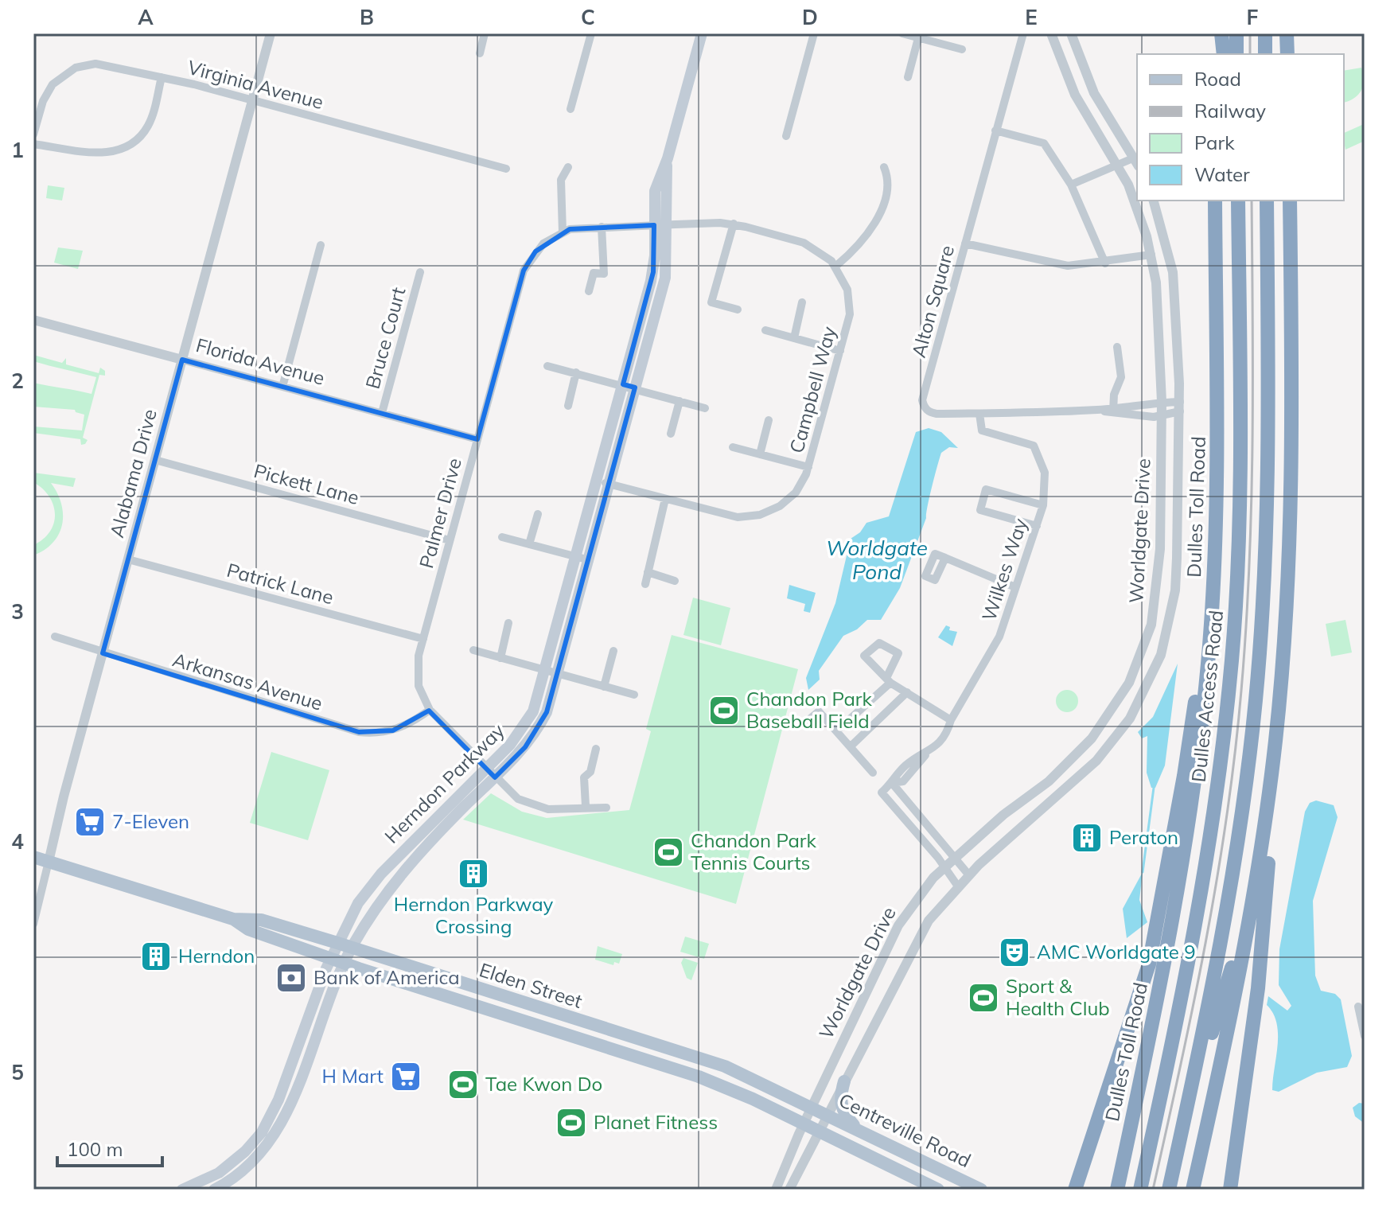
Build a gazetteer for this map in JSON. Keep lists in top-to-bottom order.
{
  "streets": {
    "highway": ["Dulles Toll Road", "Dulles Access Road"],
    "main road": ["Herndon Parkway", "Elden Street", "Centreville Road"],
    "street": [
      "Virginia Avenue",
      "Alton Square",
      "Bruce Court",
      "Florida Avenue",
      "Campbell Way",
      "Alabama Drive",
      "Pickett Lane",
      "Palmer Drive",
      "Worldgate Drive",
      "Wilkes Way",
      "Patrick Lane",
      "Arkansas Avenue"
    ]
  },
  "crossings": [
    ["Virginia Avenue", "Alabama Drive"],
    ["Alton Square", "Worldgate Drive"],
    ["Alton Square", "Wilkes Way"],
    ["Bruce Court", "Florida Avenue"],
    ["Florida Avenue", "Alabama Drive"],
    ["Florida Avenue", "Palmer Drive"],
    ["Campbell Way", "Herndon Parkway"],
    ["Alabama Drive", "Pickett Lane"],
    ["Alabama Drive", "Patrick Lane"],
    ["Alabama Drive", "Arkansas Avenue"],
    ["Alabama Drive", "Elden Street"],
    ["Pickett Lane", "Palmer Drive"],
    ["Palmer Drive", "Patrick Lane"],
    ["Palmer Drive", "Arkansas Avenue"],
    ["Palmer Drive", "Herndon Parkway"],
    ["Worldgate Drive", "Wilkes Way"],
    ["Worldgate Drive", "Elden Street"],
    ["Worldgate Drive", "Centreville Road"],
    ["Herndon Parkway", "Elden Street"],
    ["Elden Street", "Centreville Road"]
  ],
  "water": ["Worldgate Pond"],
  "places": {
    "sports": [
      "Chandon Park Baseball Field",
      "Chandon Park Tennis Courts",
      "Sport & Health Club",
      "Tae Kwon Do",
      "Planet Fitness"
    ],
    "supermarket": ["7-Eleven", "H Mart"],
    "building": ["Peraton", "Herndon Parkway Crossing", "Herndon"],
    "theatre": ["AMC Worldgate 9"],
    "bank": ["Bank of America"]
  },
  "legend": [
    "Road",
    "Railway",
    "Park",
    "Water"
  ],
  "scale_bar": "100 m",
  "grid": {
    "columns": [
      "A",
      "B",
      "C",
      "D",
      "E",
      "F"
    ],
    "rows": [
      "1",
      "2",
      "3",
      "4",
      "5"
    ]
  }
}
